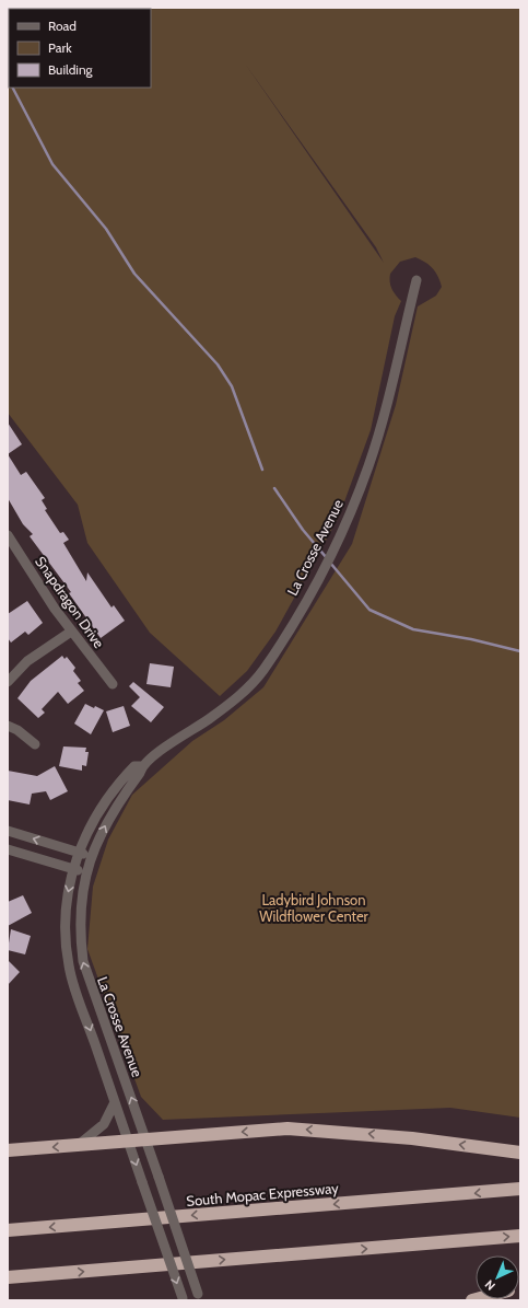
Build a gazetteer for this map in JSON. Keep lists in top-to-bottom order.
{
  "streets": {
    "highway": ["South Mopac Expressway"],
    "street": ["La Crosse Avenue", "Snapdragon Drive"]
  },
  "parks": ["Ladybird Johnson Wildflower Center"],
  "legend": ["Road", "Park", "Building"],
  "north": "bottom left"
}
